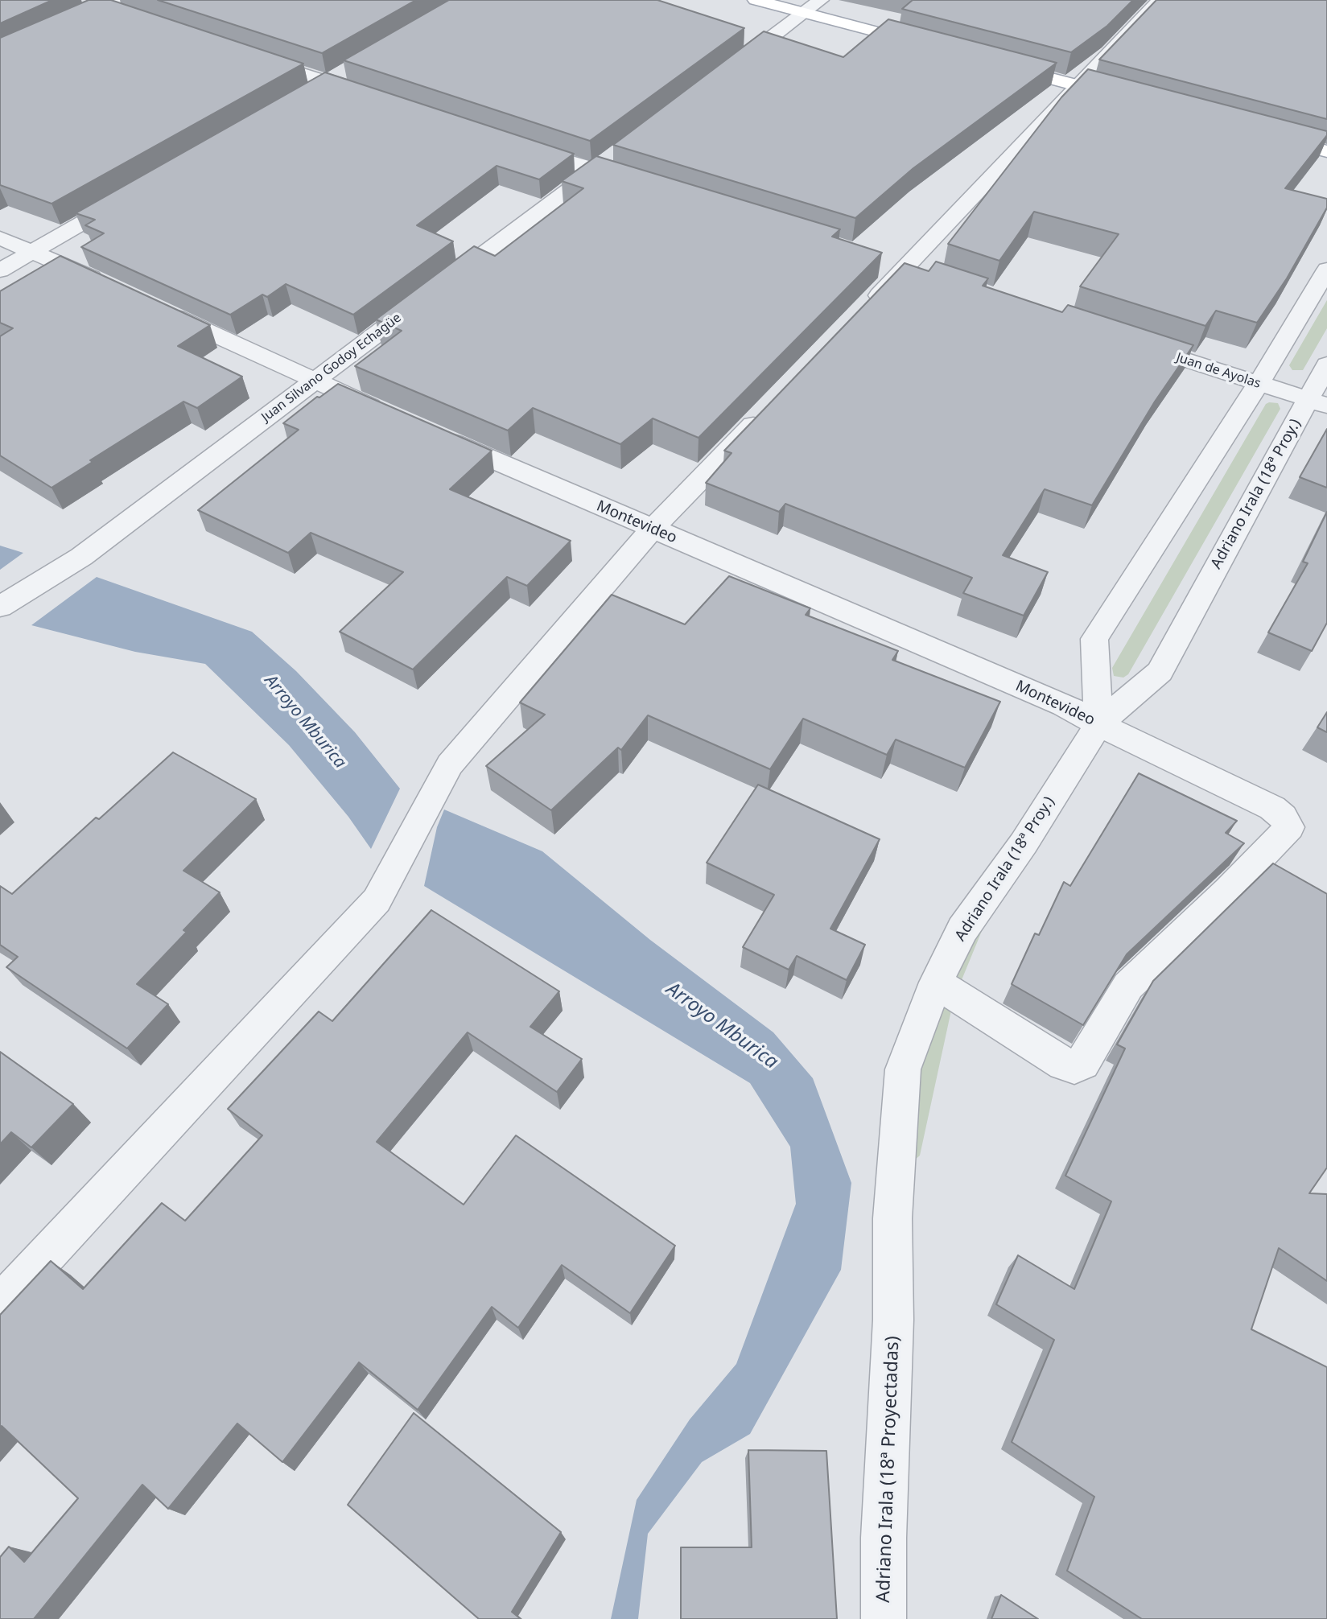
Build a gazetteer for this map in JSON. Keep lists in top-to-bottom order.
{
  "streets": {
    "street": [
      "Juan Silvano Godoy Echagüe",
      "Juan de Ayolas",
      "Adriano Irala (18ª Proy.)",
      "Montevideo",
      "Adriano Irala (18ª Proyectadas)"
    ]
  },
  "crossings": [
    ["Juan de Ayolas", "Adriano Irala (18ª Proy.)"],
    ["Adriano Irala (18ª Proy.)", "Montevideo"],
    ["Adriano Irala (18ª Proy.)", "Adriano Irala (18ª Proyectadas)"]
  ],
  "water": ["Arroyo Mburica"]
}
